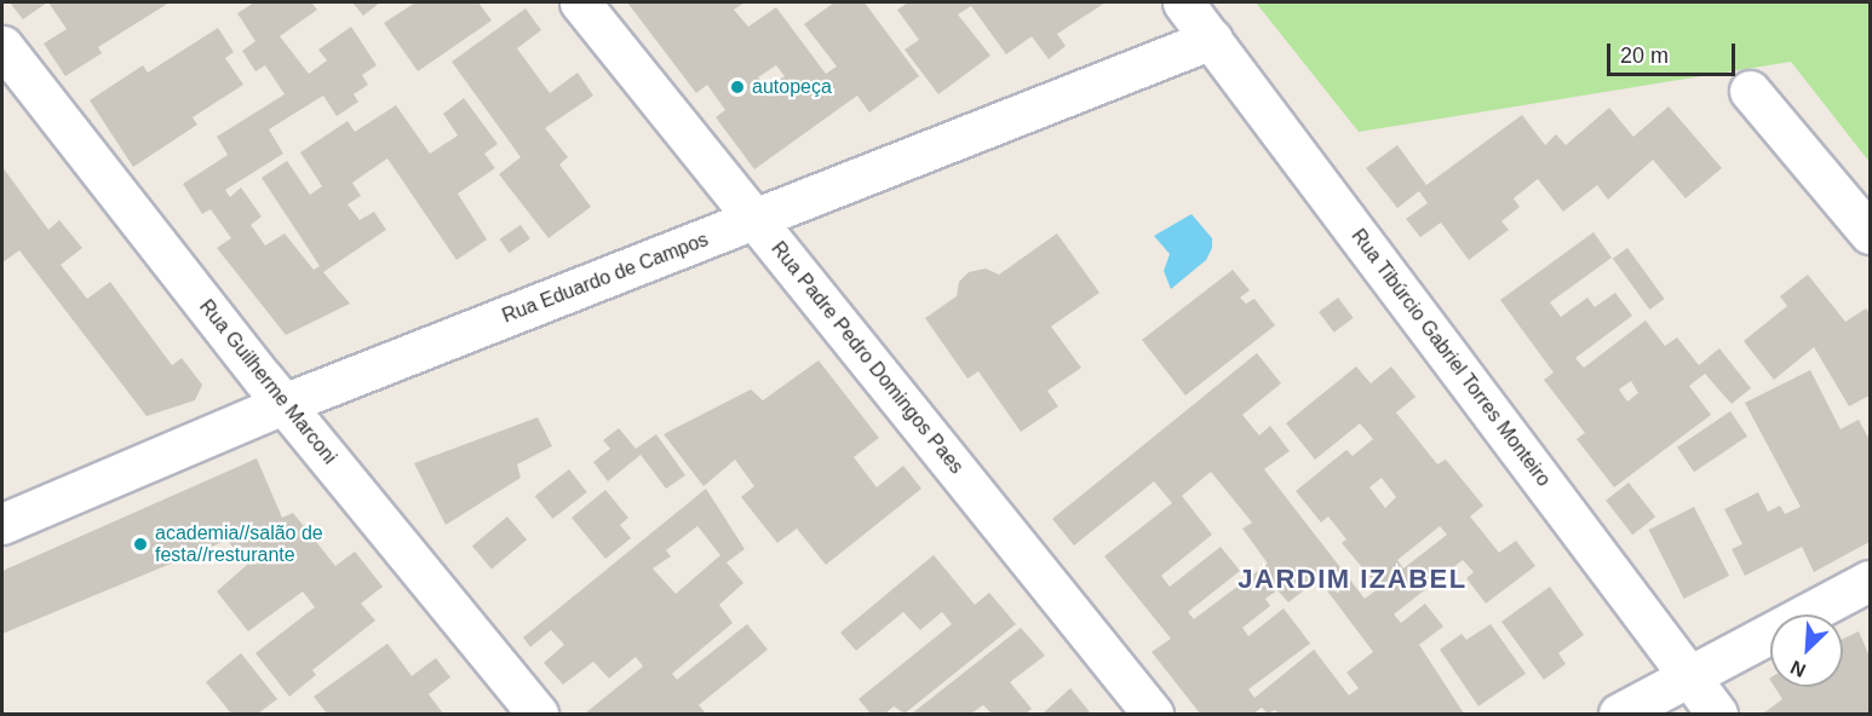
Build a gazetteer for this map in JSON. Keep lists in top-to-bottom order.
{
  "streets": {
    "street": [
      "Rua Eduardo de Campos",
      "Rua Padre Pedro Domingos Paes",
      "Rua Tibúrcio Gabriel Torres Monteiro",
      "Rua Guilherme Marconi"
    ]
  },
  "crossings": [
    ["Rua Eduardo de Campos", "Rua Padre Pedro Domingos Paes"],
    ["Rua Eduardo de Campos", "Rua Tibúrcio Gabriel Torres Monteiro"],
    ["Rua Eduardo de Campos", "Rua Guilherme Marconi"]
  ],
  "districts": ["JARDIM IZABEL"],
  "places": ["autopeça", "academia//salão de festa//resturante"],
  "scale_bar": "20 m",
  "north": "bottom left"
}
